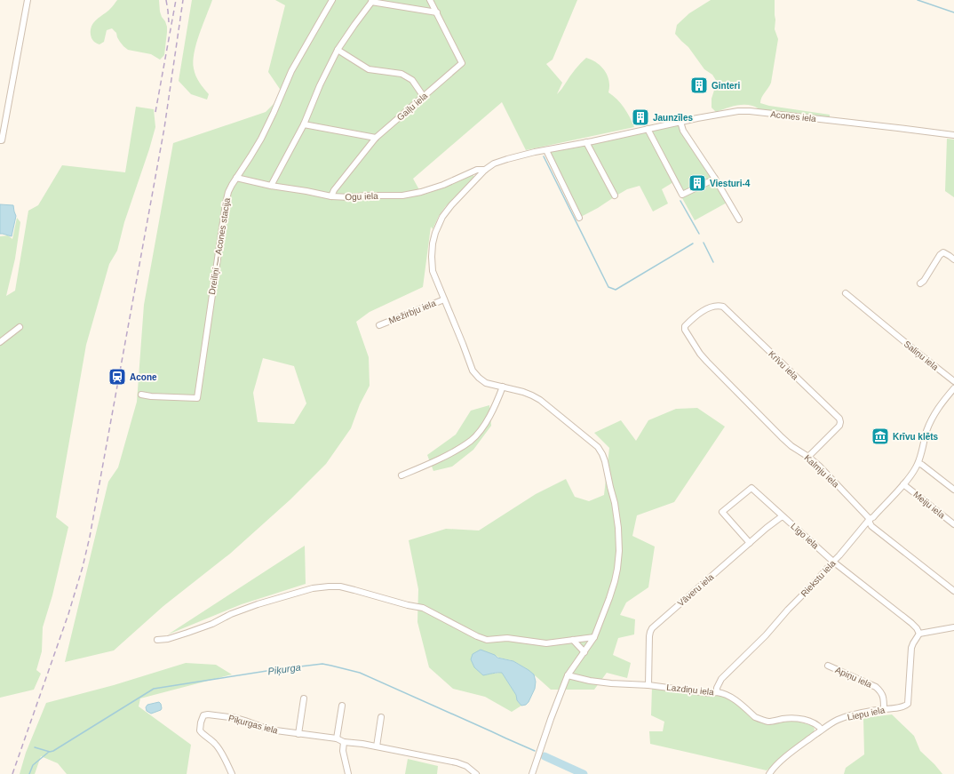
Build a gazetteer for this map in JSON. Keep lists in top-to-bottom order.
{
  "streets": {
    "street": [
      "Gaiļu iela",
      "Acones iela",
      "Ogu iela",
      "Dreiliņi — Acones stacija",
      "Mežirbju iela",
      "Saliņu iela",
      "Krīvu iela",
      "Kalmju iela",
      "Meiju iela",
      "Līgo iela",
      "Riekstu iela",
      "Vāveru iela",
      "Apiņu iela",
      "Lazdiņu iela",
      "Liepu iela",
      "Piķurgas iela"
    ]
  },
  "crossings": [
    ["Gaiļu iela", "Ogu iela"],
    ["Acones iela", "Ogu iela"],
    ["Ogu iela", "Dreiliņi — Acones stacija"],
    ["Krīvu iela", "Kalmju iela"],
    ["Kalmju iela", "Riekstu iela"],
    ["Meiju iela", "Riekstu iela"],
    ["Līgo iela", "Riekstu iela"],
    ["Līgo iela", "Vāveru iela"],
    ["Līgo iela", "Liepu iela"],
    ["Riekstu iela", "Lazdiņu iela"],
    ["Vāveru iela", "Lazdiņu iela"],
    ["Apiņu iela", "Liepu iela"],
    ["Lazdiņu iela", "Liepu iela"]
  ],
  "water": ["Piķurga"],
  "places": {
    "building": ["Ginteri", "Jaunzīles", "Viesturi-4"],
    "station": ["Acone"],
    "museum": ["Krīvu klēts"]
  }
}
